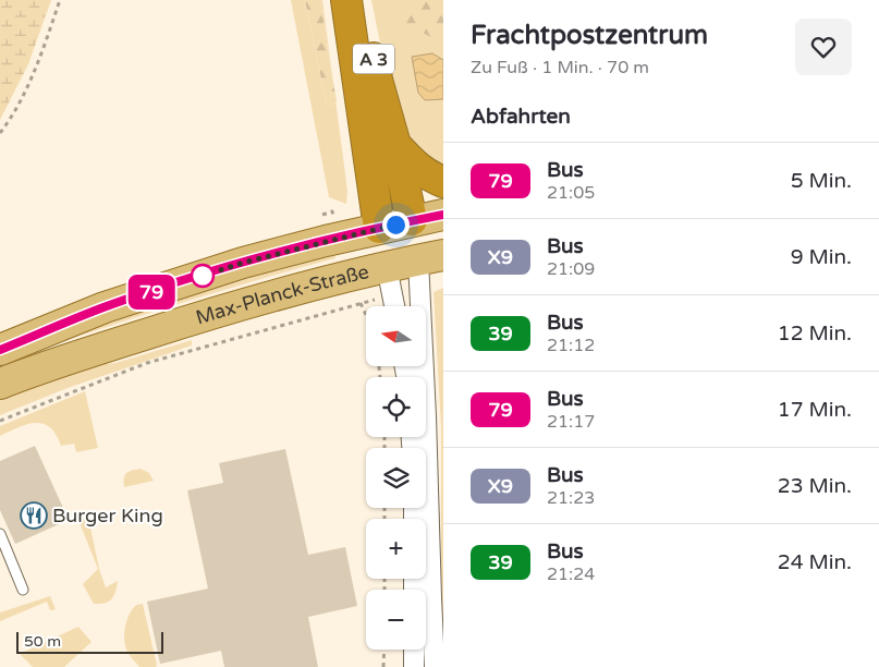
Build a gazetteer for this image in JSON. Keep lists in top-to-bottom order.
{
  "streets": {
    "highway": ["A 3"],
    "main road": ["Max-Planck-Straße"]
  },
  "crossings": [
    ["A 3", "Max-Planck-Straße"]
  ],
  "places": {
    "restaurant": ["Burger King"]
  },
  "lines": ["bus line 79"],
  "scale_bar": "50 m",
  "north": "left",
  "page": {
    "on_map": "79",
    "heading": [
      ["Frachtpostzentrum", "Zu Fuß · 1 Min. · 70 m"],
      "Abfahrten"
    ],
    "list": [
      {
        "mark": "79",
        "name": "Bus",
        "note": "21:05",
        "value": "5 Min."
      },
      {
        "mark": "X9",
        "name": "Bus",
        "note": "21:09",
        "value": "9 Min."
      },
      {
        "mark": "39",
        "name": "Bus",
        "note": "21:12",
        "value": "12 Min."
      },
      {
        "mark": "79",
        "name": "Bus",
        "note": "21:17",
        "value": "17 Min."
      },
      {
        "mark": "X9",
        "name": "Bus",
        "note": "21:23",
        "value": "23 Min."
      },
      {
        "mark": "39",
        "name": "Bus",
        "note": "21:24",
        "value": "24 Min."
      }
    ],
    "map_buttons": ["+", "−"],
    "scale": "50 m"
  }
}
